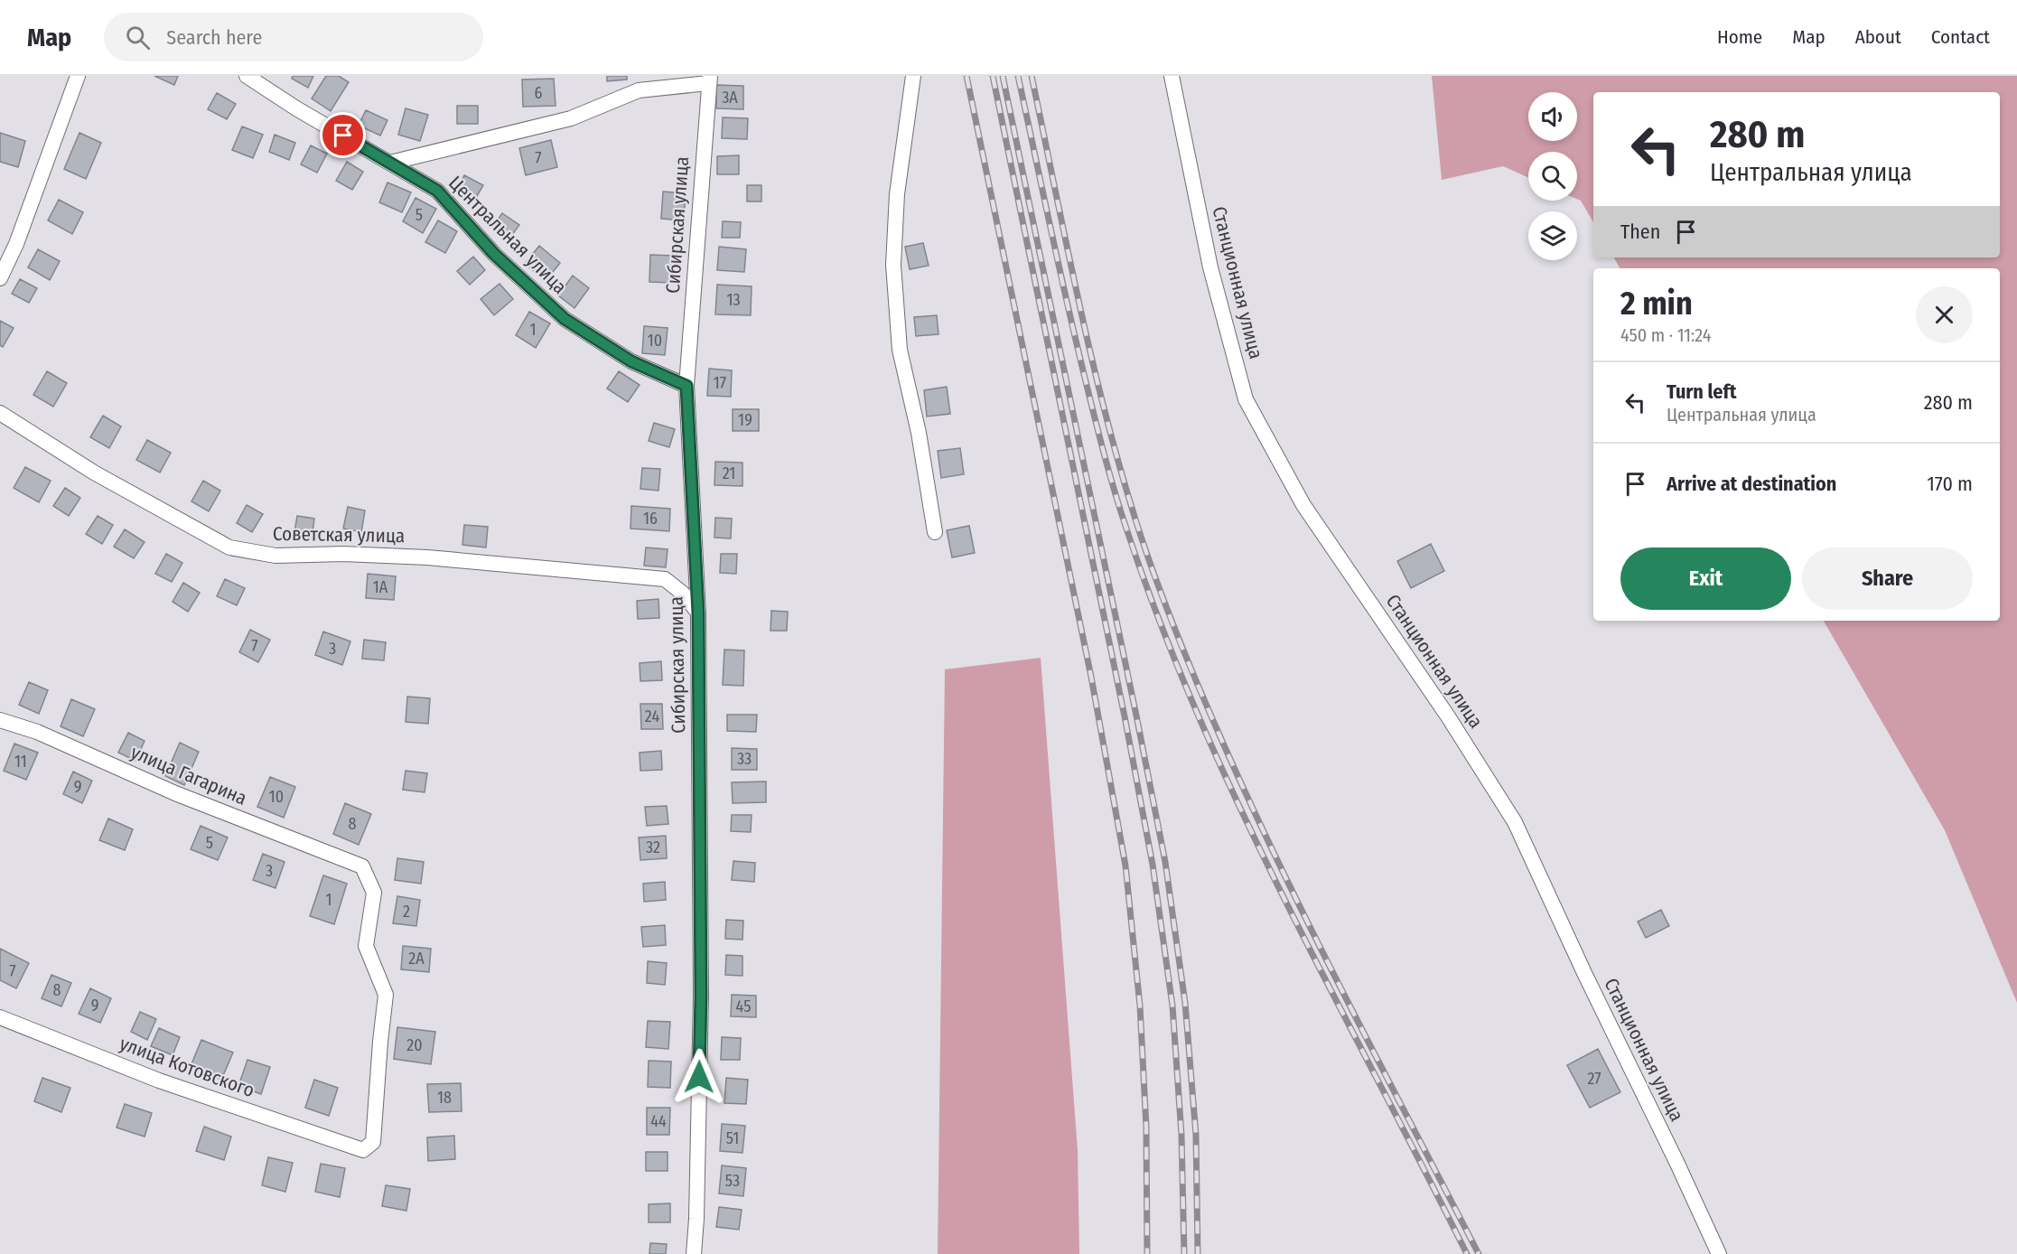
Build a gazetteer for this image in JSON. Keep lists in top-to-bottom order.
{
  "streets": {
    "street": [
      "Сибирская улица",
      "Центральная улица",
      "Станционная улица",
      "Советская улица",
      "улица Гагарина",
      "улица Котовского"
    ]
  },
  "crossings": [
    ["Сибирская улица", "Центральная улица"],
    ["Сибирская улица", "Советская улица"],
    ["улица Гагарина", "улица Котовского"]
  ],
  "house_numbers": [
    "6",
    "3А",
    "7",
    "5",
    "13",
    "1",
    "10",
    "17",
    "19",
    "21",
    "16",
    "1А",
    "7",
    "3",
    "24",
    "33",
    "11",
    "9",
    "10",
    "8",
    "5",
    "32",
    "3",
    "1",
    "2",
    "2А",
    "7",
    "8",
    "9",
    "45",
    "20",
    "27",
    "18",
    "44",
    "51",
    "53"
  ],
  "page": {
    "header": "Map",
    "search": "Search here",
    "nav": [
      "Home",
      "Map",
      "About",
      "Contact"
    ],
    "turn": ["280 m", "Центральная улица"],
    "then": "Then",
    "heading": ["2 min", "450 m · 11:24"],
    "list": [
      {
        "name": "Turn left",
        "note": "Центральная улица",
        "value": "280 m"
      },
      {
        "name": "Arrive at destination",
        "value": "170 m"
      }
    ],
    "buttons": ["Exit", "Share"]
  }
}
